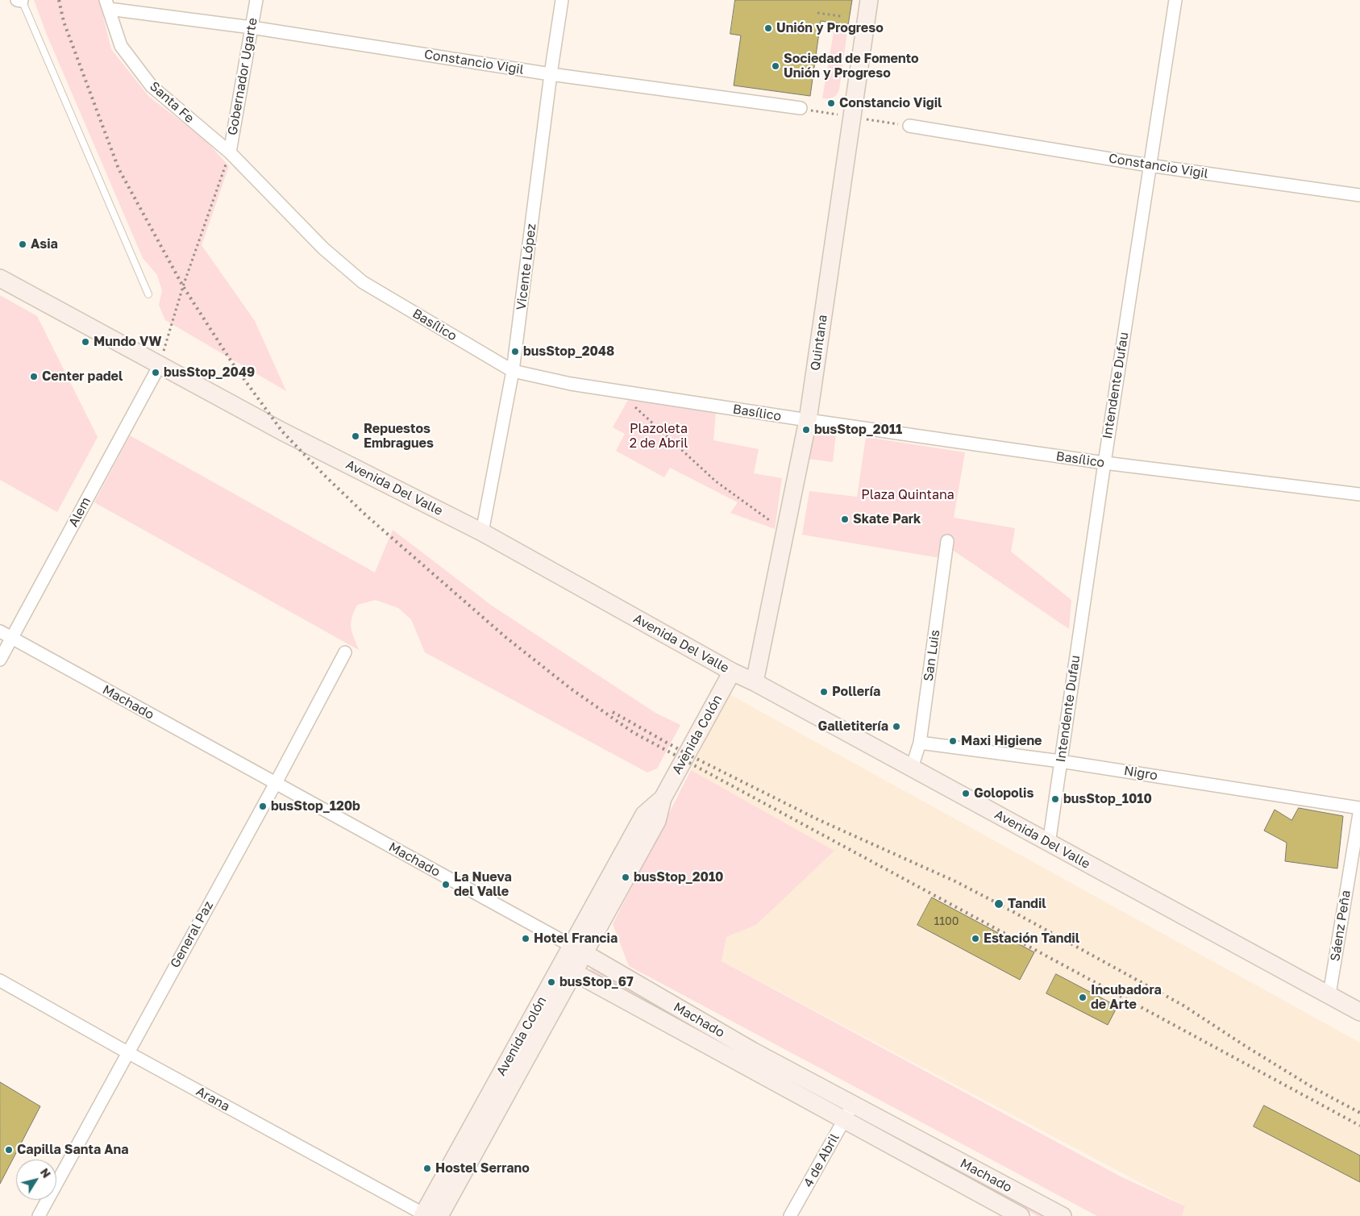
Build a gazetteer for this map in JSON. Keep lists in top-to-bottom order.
{
  "streets": {
    "main road": [
      "Quintana",
      "Avenida Del Valle",
      "Machado",
      "Avenida Colón"
    ],
    "street": [
      "Constancio Vigil",
      "Gobernador Ugarte",
      "Santa Fe",
      "Vicente López",
      "Basílico",
      "Intendente Dufau",
      "Alem",
      "San Luis",
      "Nigro",
      "Sáenz Peña",
      "General Paz",
      "Arana",
      "4 de Abril"
    ]
  },
  "crossings": [
    ["Constancio Vigil", "Gobernador Ugarte"],
    ["Constancio Vigil", "Santa Fe"],
    ["Constancio Vigil", "Vicente López"],
    ["Constancio Vigil", "Intendente Dufau"],
    ["Gobernador Ugarte", "Santa Fe"],
    ["Gobernador Ugarte", "Basílico"],
    ["Santa Fe", "Basílico"],
    ["Vicente López", "Basílico"],
    ["Vicente López", "Avenida Del Valle"],
    ["Basílico", "Quintana"],
    ["Basílico", "Intendente Dufau"],
    ["Quintana", "Avenida Del Valle"],
    ["Intendente Dufau", "Avenida Del Valle"],
    ["Intendente Dufau", "Nigro"],
    ["Avenida Del Valle", "Alem"],
    ["Avenida Del Valle", "San Luis"],
    ["Avenida Del Valle", "Avenida Colón"],
    ["Avenida Del Valle", "Sáenz Peña"],
    ["Alem", "Machado"],
    ["San Luis", "Nigro"],
    ["Machado", "Avenida Colón"],
    ["Machado", "General Paz"],
    ["Machado", "4 de Abril"],
    ["Avenida Colón", "Arana"],
    ["Nigro", "Sáenz Peña"],
    ["General Paz", "Arana"]
  ],
  "parks": ["Plazoleta 2 de Abril", "Plaza Quintana"],
  "places": [
    "Unión y Progreso",
    "Sociedad de Fomento Unión y Progreso",
    "Constancio Vigil",
    "Asia",
    "Mundo VW",
    "busStop_2048",
    "busStop_2049",
    "Center padel",
    "busStop_2011",
    "Repuestos Embragues",
    "Skate Park",
    "Pollería",
    "Galletitería",
    "Maxi Higiene",
    "Golopolis",
    "busStop_1010",
    "busStop_120b",
    "busStop_2010",
    "La Nueva del Valle",
    "Tandil",
    "Hotel Francia",
    "Estación Tandil",
    "busStop_67",
    "Incubadora de Arte",
    "Capilla Santa Ana",
    "Hostel Serrano"
  ],
  "house_numbers": ["1100"],
  "north": "top right"
}
